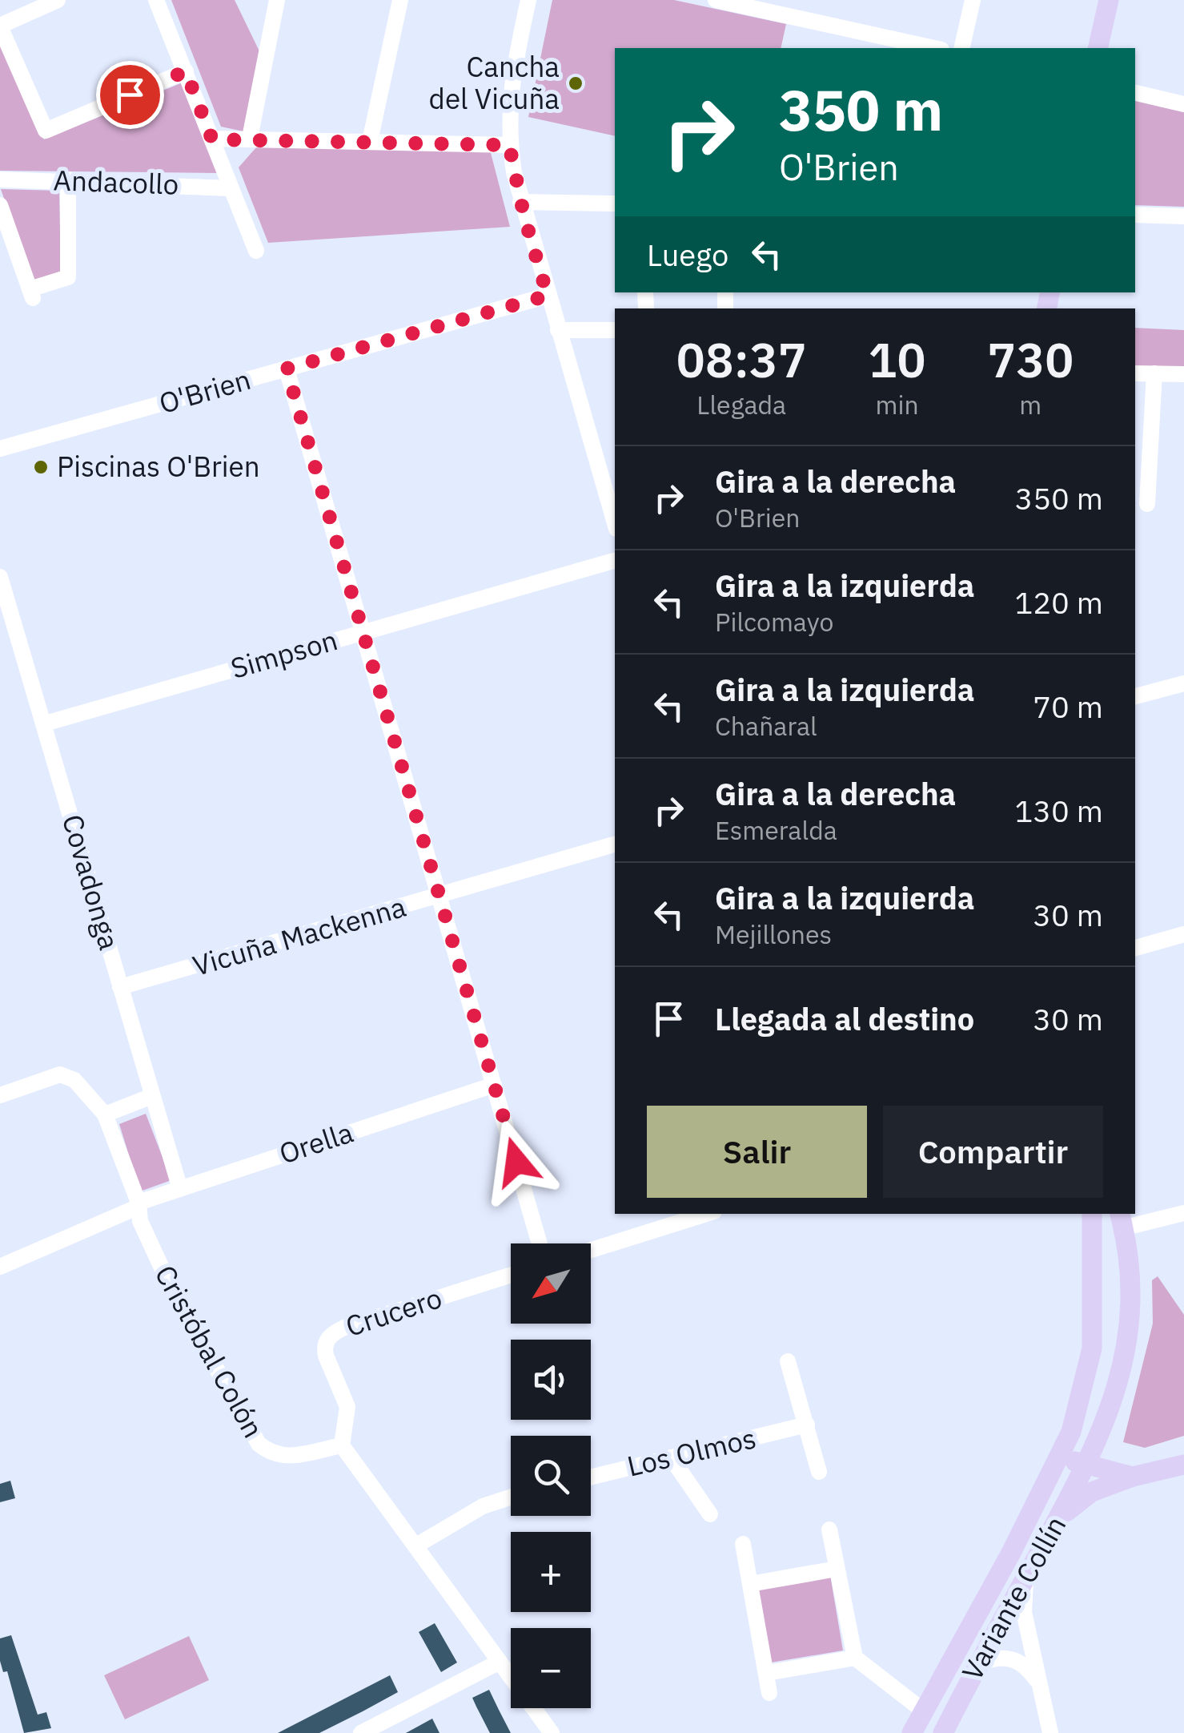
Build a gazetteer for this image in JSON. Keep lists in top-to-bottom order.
{
  "streets": {
    "main road": ["Variante Collín"],
    "street": [
      "Andacollo",
      "O'Brien",
      "Simpson",
      "Covadonga",
      "Vicuña Mackenna",
      "Orella",
      "Crucero",
      "Cristóbal Colón",
      "Los Olmos"
    ]
  },
  "crossings": [
    ["Simpson", "Covadonga"],
    ["Covadonga", "Vicuña Mackenna"],
    ["Covadonga", "Orella"],
    ["Orella", "Cristóbal Colón"],
    ["Crucero", "Cristóbal Colón"]
  ],
  "places": ["Cancha del Vicuña", "Piscinas O'Brien"],
  "north": "bottom left",
  "page": {
    "turn": ["350 m", "O'Brien"],
    "then": "Luego",
    "eta": [
      "08:37",
      "Llegada",
      "10",
      "min",
      "730",
      "m"
    ],
    "list": [
      {
        "name": "Gira a la derecha",
        "note": "O'Brien",
        "value": "350 m"
      },
      {
        "name": "Gira a la izquierda",
        "note": "Pilcomayo",
        "value": "120 m"
      },
      {
        "name": "Gira a la izquierda",
        "note": "Chañaral",
        "value": "70 m"
      },
      {
        "name": "Gira a la derecha",
        "note": "Esmeralda",
        "value": "130 m"
      },
      {
        "name": "Gira a la izquierda",
        "note": "Mejillones",
        "value": "30 m"
      },
      {
        "name": "Llegada al destino",
        "value": "30 m"
      }
    ],
    "buttons": ["Salir", "Compartir"],
    "map_buttons": ["+", "−"]
  }
}
